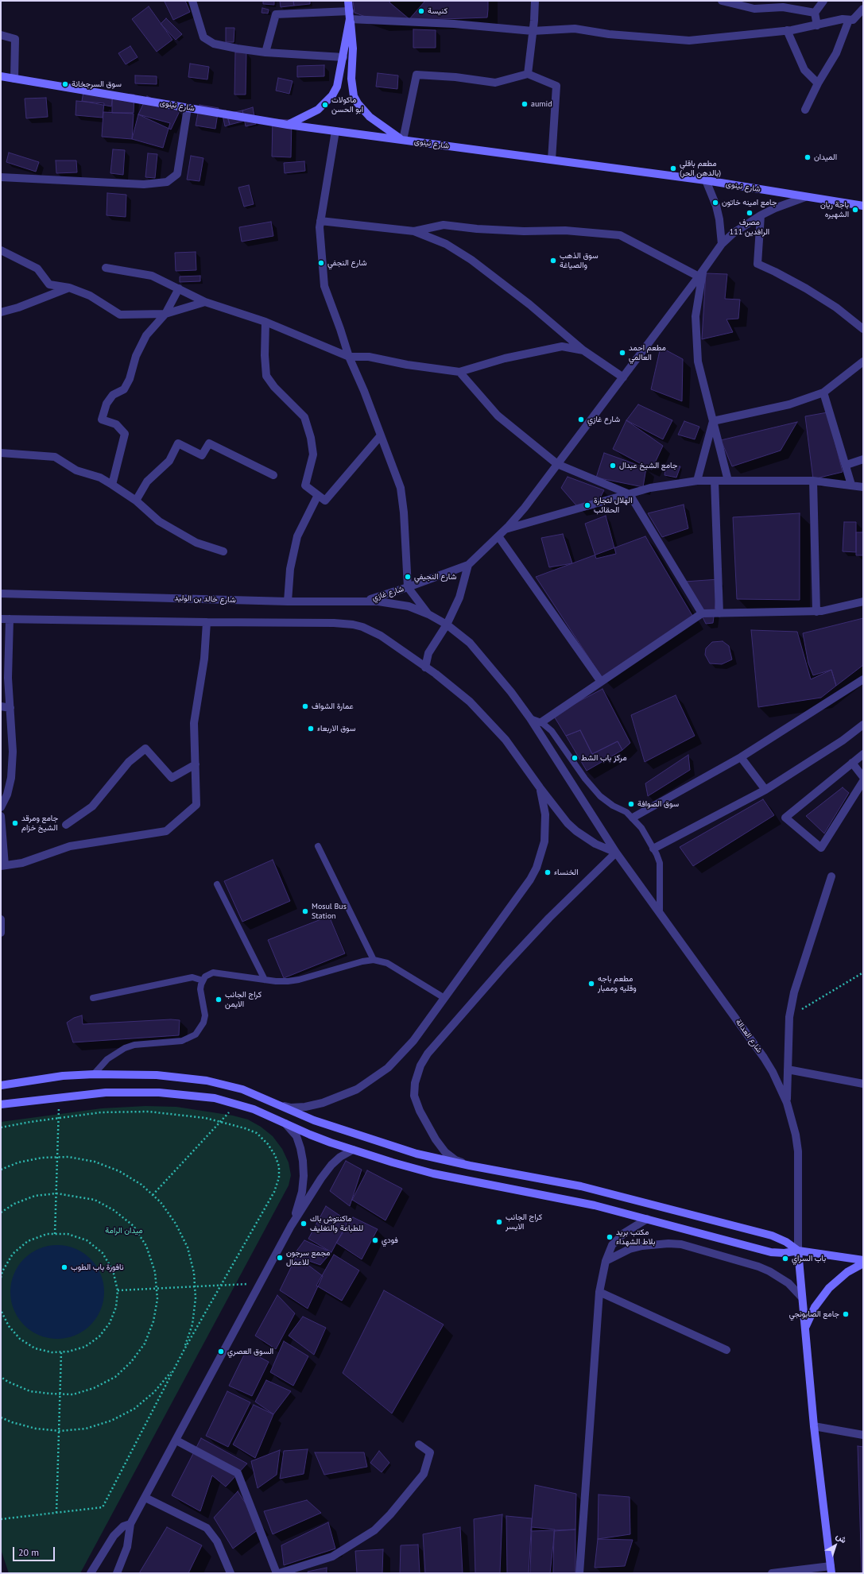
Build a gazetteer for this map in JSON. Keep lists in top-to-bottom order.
{
  "streets": {
    "main road": ["شارع نينوى"],
    "street": ["شارع غازي", "شارع خالد بن الوليد", "شارع العدالة"]
  },
  "crossings": [
    ["شارع نينوى", "شارع غازي"],
    ["شارع غازي", "شارع خالد بن الوليد"],
    ["شارع خالد بن الوليد", "شارع العدالة"]
  ],
  "parks": ["ميدان الرامة"],
  "places": [
    "كنيسة",
    "سوق السرجخانة",
    "aumid",
    "ماكولات ابو الحسن",
    "الميدان",
    "مطعم باقلي (بالدهن الحر)",
    "جامع امينه خاتون",
    "باجة ريان الشهيره",
    "مصرف الرافدين 111",
    "سوق الذهب والصياغة",
    "شارع النجفي",
    "مطعم احمد العالمي",
    "شارع غازي",
    "جامع الشيخ عبدال",
    "الهلال لتجارة الحقائب",
    "شارع النجيفي",
    "عمارة الشواف",
    "سوق الاربعاء",
    "مركز باب الشط",
    "سوق الصوافة",
    "جامع ومرقد الشيخ خزام",
    "الخنساء",
    "Mosul Bus Station",
    "مطعم باجه وقليه وممبار",
    "كراج الجانب الايمن",
    "كراج الجانب الايسر",
    "ماكنتوش باك للطباعة والتغليف",
    "مكتب بريد بلاط الشهداء",
    "فودي",
    "مجمع سرجون للاعمال",
    "باب السراي",
    "نافورة باب الطوب",
    "جامع الصابونجي",
    "السوق العصري"
  ],
  "scale_bar": "20 m",
  "north": "top right"
}
